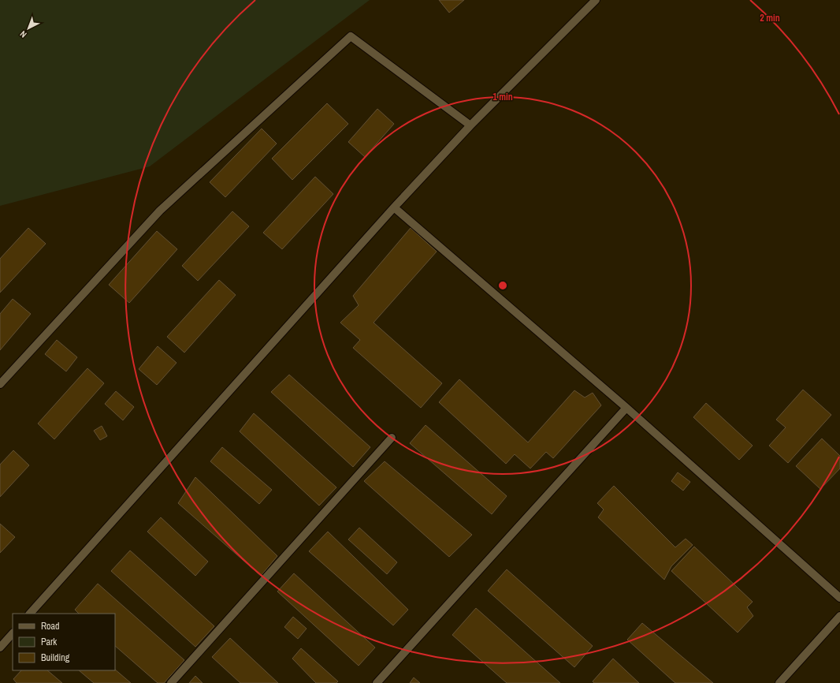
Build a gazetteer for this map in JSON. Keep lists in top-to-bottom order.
{
  "legend": ["Road", "Park", "Building"],
  "north": "bottom left",
  "rings": ["2 min", "1 min"]
}
